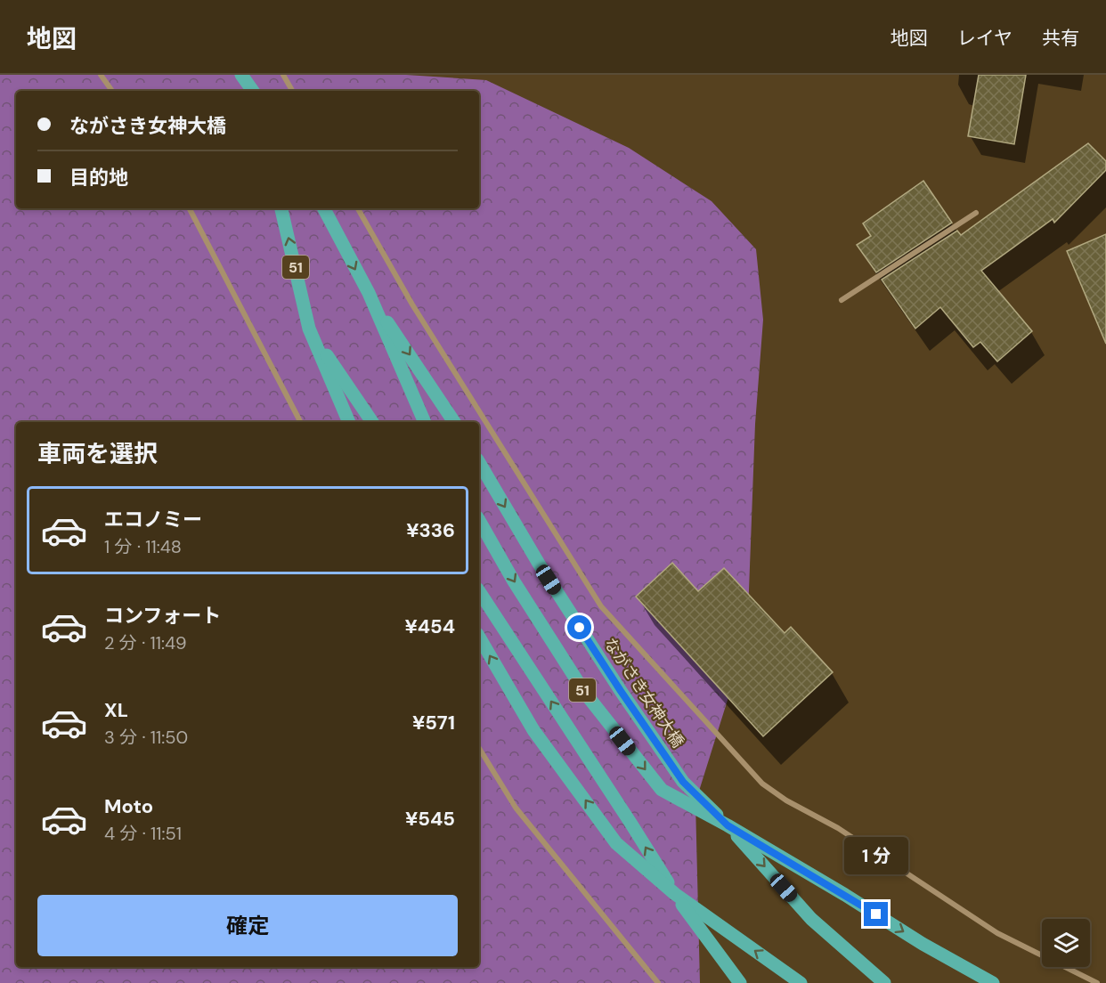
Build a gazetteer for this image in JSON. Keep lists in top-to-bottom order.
{
  "streets": {
    "main road": ["51", "ながさき女神大橋"]
  },
  "crossings": [
    ["51", "ながさき女神大橋"]
  ],
  "page": {
    "header": "地図",
    "nav": ["地図", "レイヤ", "共有"],
    "banner": ["ながさき女神大橋", "目的地"],
    "heading": "車両を選択",
    "list": [
      {
        "name": "エコノミー",
        "note": "1 分 · 11:48",
        "value": "¥336"
      },
      {
        "name": "コンフォート",
        "note": "2 分 · 11:49",
        "value": "¥454"
      },
      {
        "name": "XL",
        "note": "3 分 · 11:50",
        "value": "¥571"
      },
      {
        "name": "Moto",
        "note": "4 分 · 11:51",
        "value": "¥545"
      }
    ],
    "bubble": "1 分",
    "buttons": "確定"
  }
}
